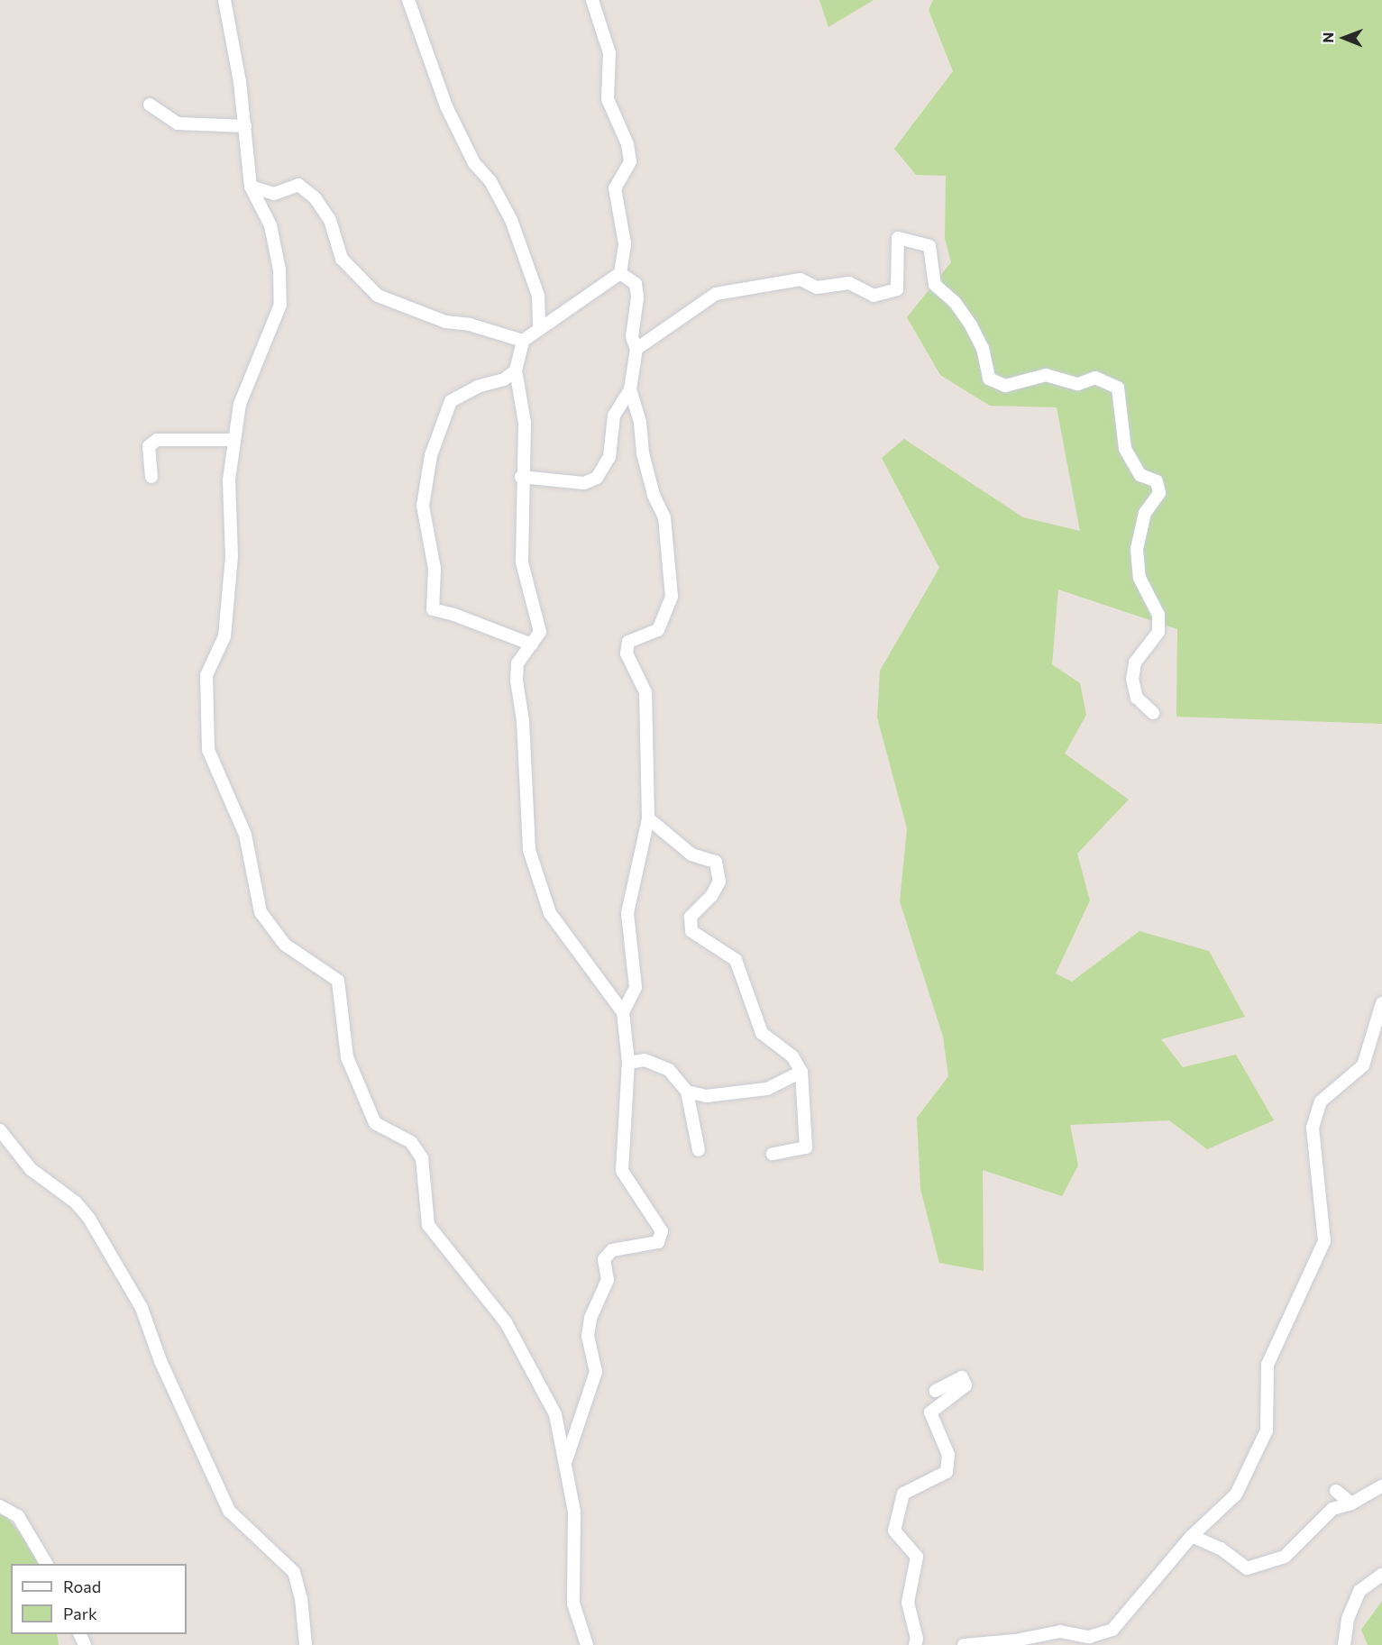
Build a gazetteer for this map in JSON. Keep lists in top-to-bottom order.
{
  "legend": ["Road", "Park"],
  "north": "left"
}
